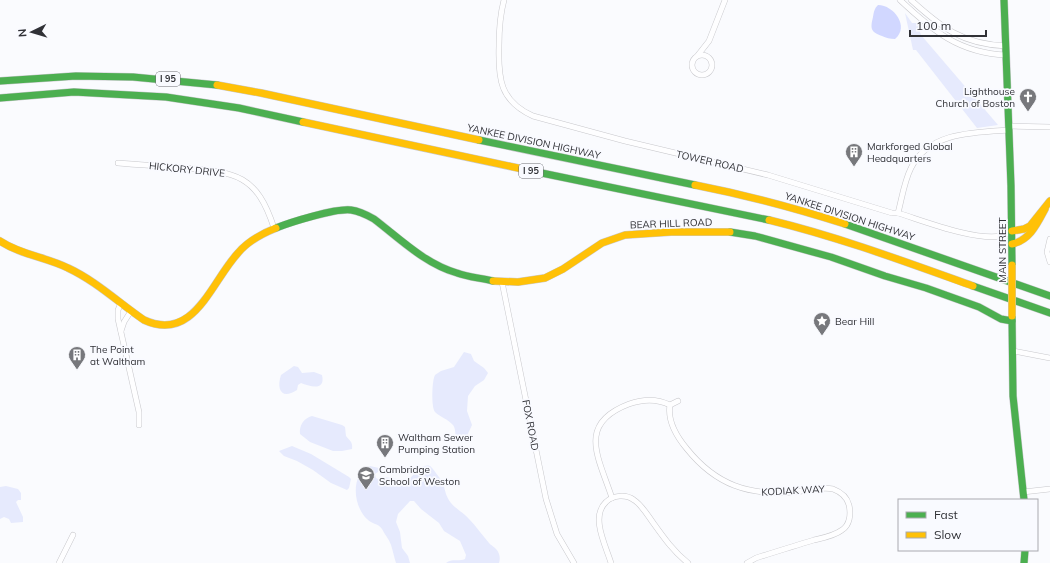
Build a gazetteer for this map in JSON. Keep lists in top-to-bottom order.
{
  "streets": {
    "main road": [
      "I 95",
      "YANKEE DIVISION HIGHWAY",
      "BEAR HILL ROAD",
      "MAIN STREET"
    ],
    "street": [
      "TOWER ROAD",
      "HICKORY DRIVE",
      "FOX ROAD",
      "KODIAK WAY"
    ]
  },
  "crossings": [
    ["TOWER ROAD", "MAIN STREET"],
    ["HICKORY DRIVE", "BEAR HILL ROAD"],
    ["BEAR HILL ROAD", "MAIN STREET"],
    ["BEAR HILL ROAD", "FOX ROAD"]
  ],
  "places": {
    "church": ["Lighthouse Church of Boston"],
    "building": ["Markforged Global Headquarters", "The Point at Waltham", "Waltham Sewer Pumping Station"],
    "place": ["Bear Hill"],
    "school or university": ["Cambridge School of Weston"]
  },
  "legend": ["Fast", "Slow"],
  "scale_bar": "100 m",
  "north": "left"
}
